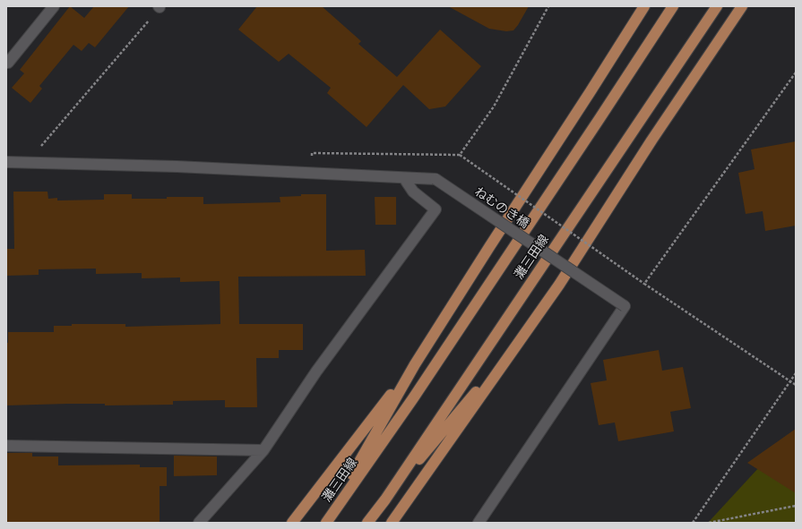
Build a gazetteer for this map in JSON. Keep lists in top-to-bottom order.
{
  "streets": {
    "main road": ["灘三田線"],
    "street": ["ねむのき橋"]
  }
}
